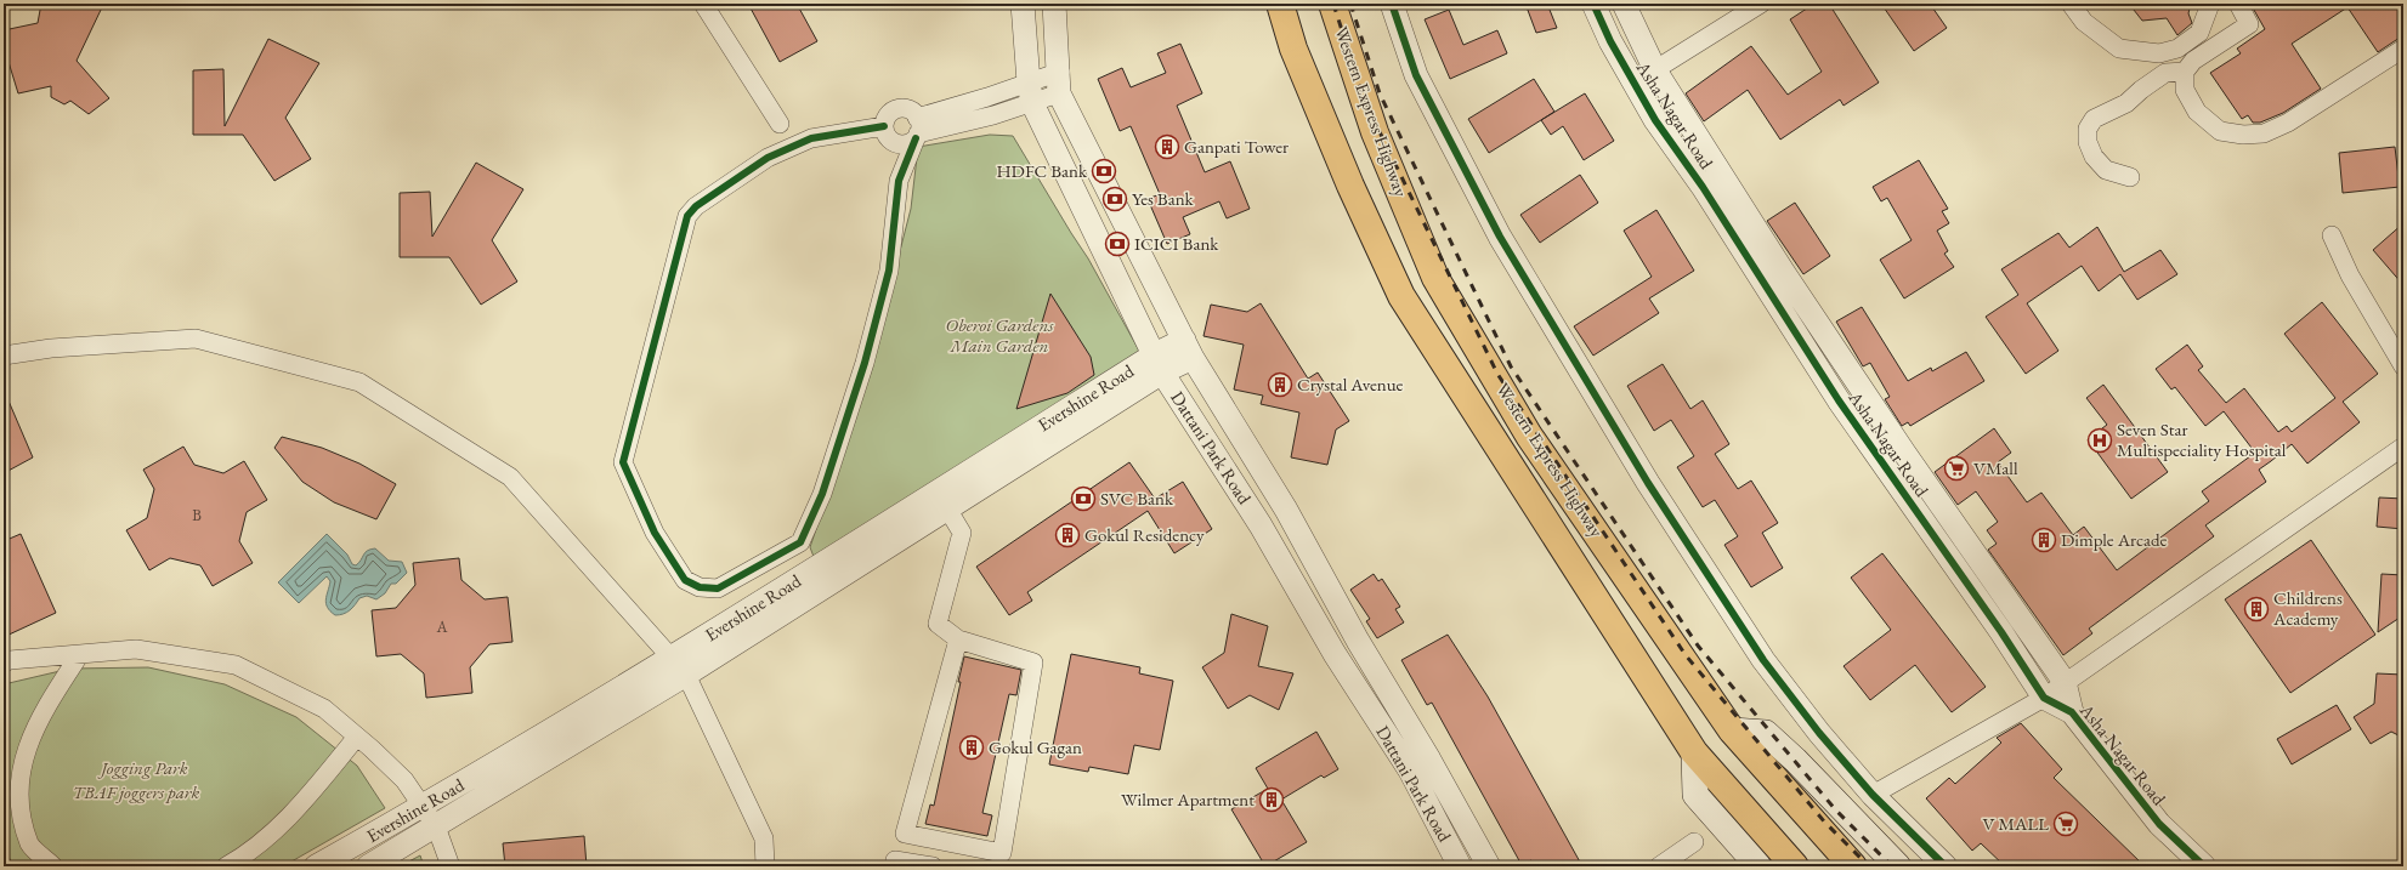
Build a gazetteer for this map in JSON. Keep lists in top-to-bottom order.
{
  "streets": {
    "highway": ["Western Express Highway"],
    "street": ["Asha Nagar Road", "Evershine Road", "Dattani Park Road"]
  },
  "crossings": [
    ["Evershine Road", "Dattani Park Road"]
  ],
  "parks": ["Oberoi Gardens Main Garden", "Jogging Park", "TBAF joggers park"],
  "places": {
    "building": [
      "Ganpati Tower",
      "Crystal Avenue",
      "Gokul Residency",
      "Dimple Arcade",
      "Childrens Academy",
      "Gokul Gagan",
      "Wilmer Apartment"
    ],
    "bank": [
      "HDFC Bank",
      "Yes Bank",
      "ICICI Bank",
      "SVC Bank"
    ],
    "hospital": ["Seven Star Multispeciality Hospital"],
    "supermarket": ["VMall", "V MALL"]
  },
  "house_numbers": ["B", "A"]
}
